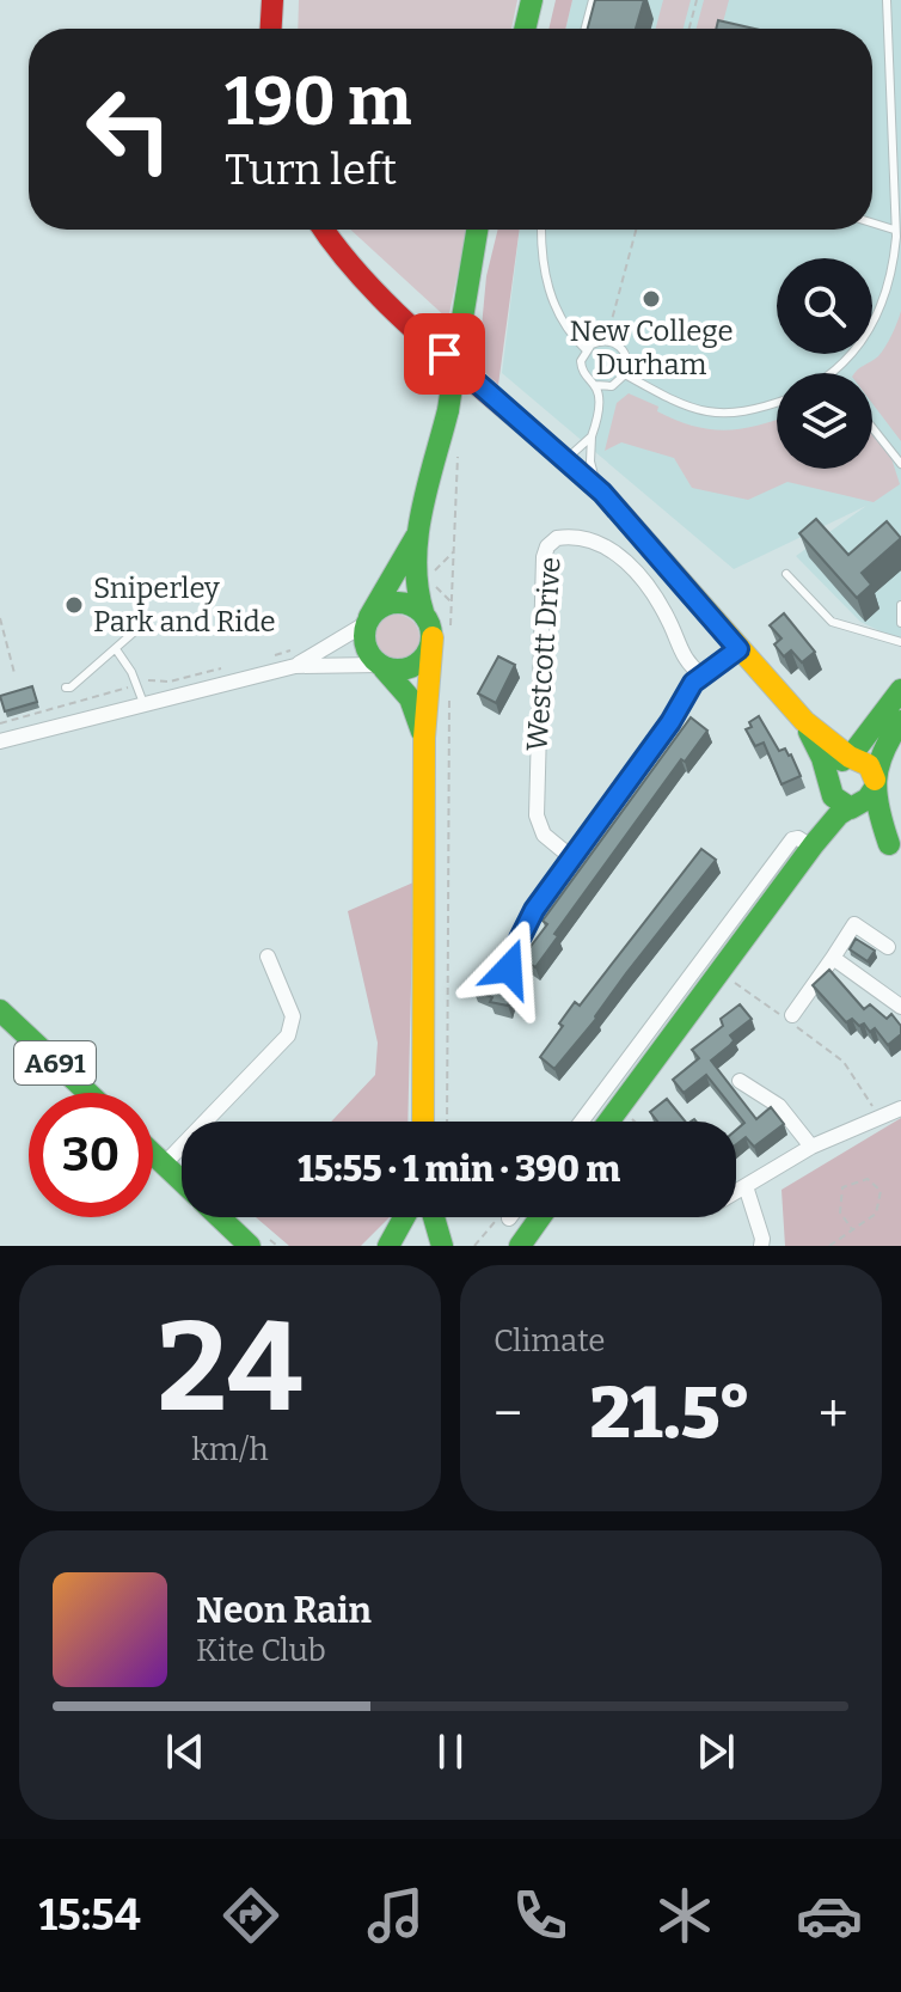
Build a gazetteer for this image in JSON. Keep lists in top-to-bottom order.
{
  "streets": {
    "main road": ["A691"],
    "street": ["Westcott Drive"]
  },
  "places": ["New College Durham", "Sniperley Park and Ride"],
  "page": {
    "turn": ["190 m", "Turn left"],
    "limit": "30",
    "trip": "15:55 · 1 min · 390 m",
    "tile": [
      ["24", "km/h"],
      "Climate"
    ],
    "heat": ["−", "21.5°", "+"],
    "song": ["Neon Rain", "Kite Club"],
    "tabs": "15:54"
  }
}
